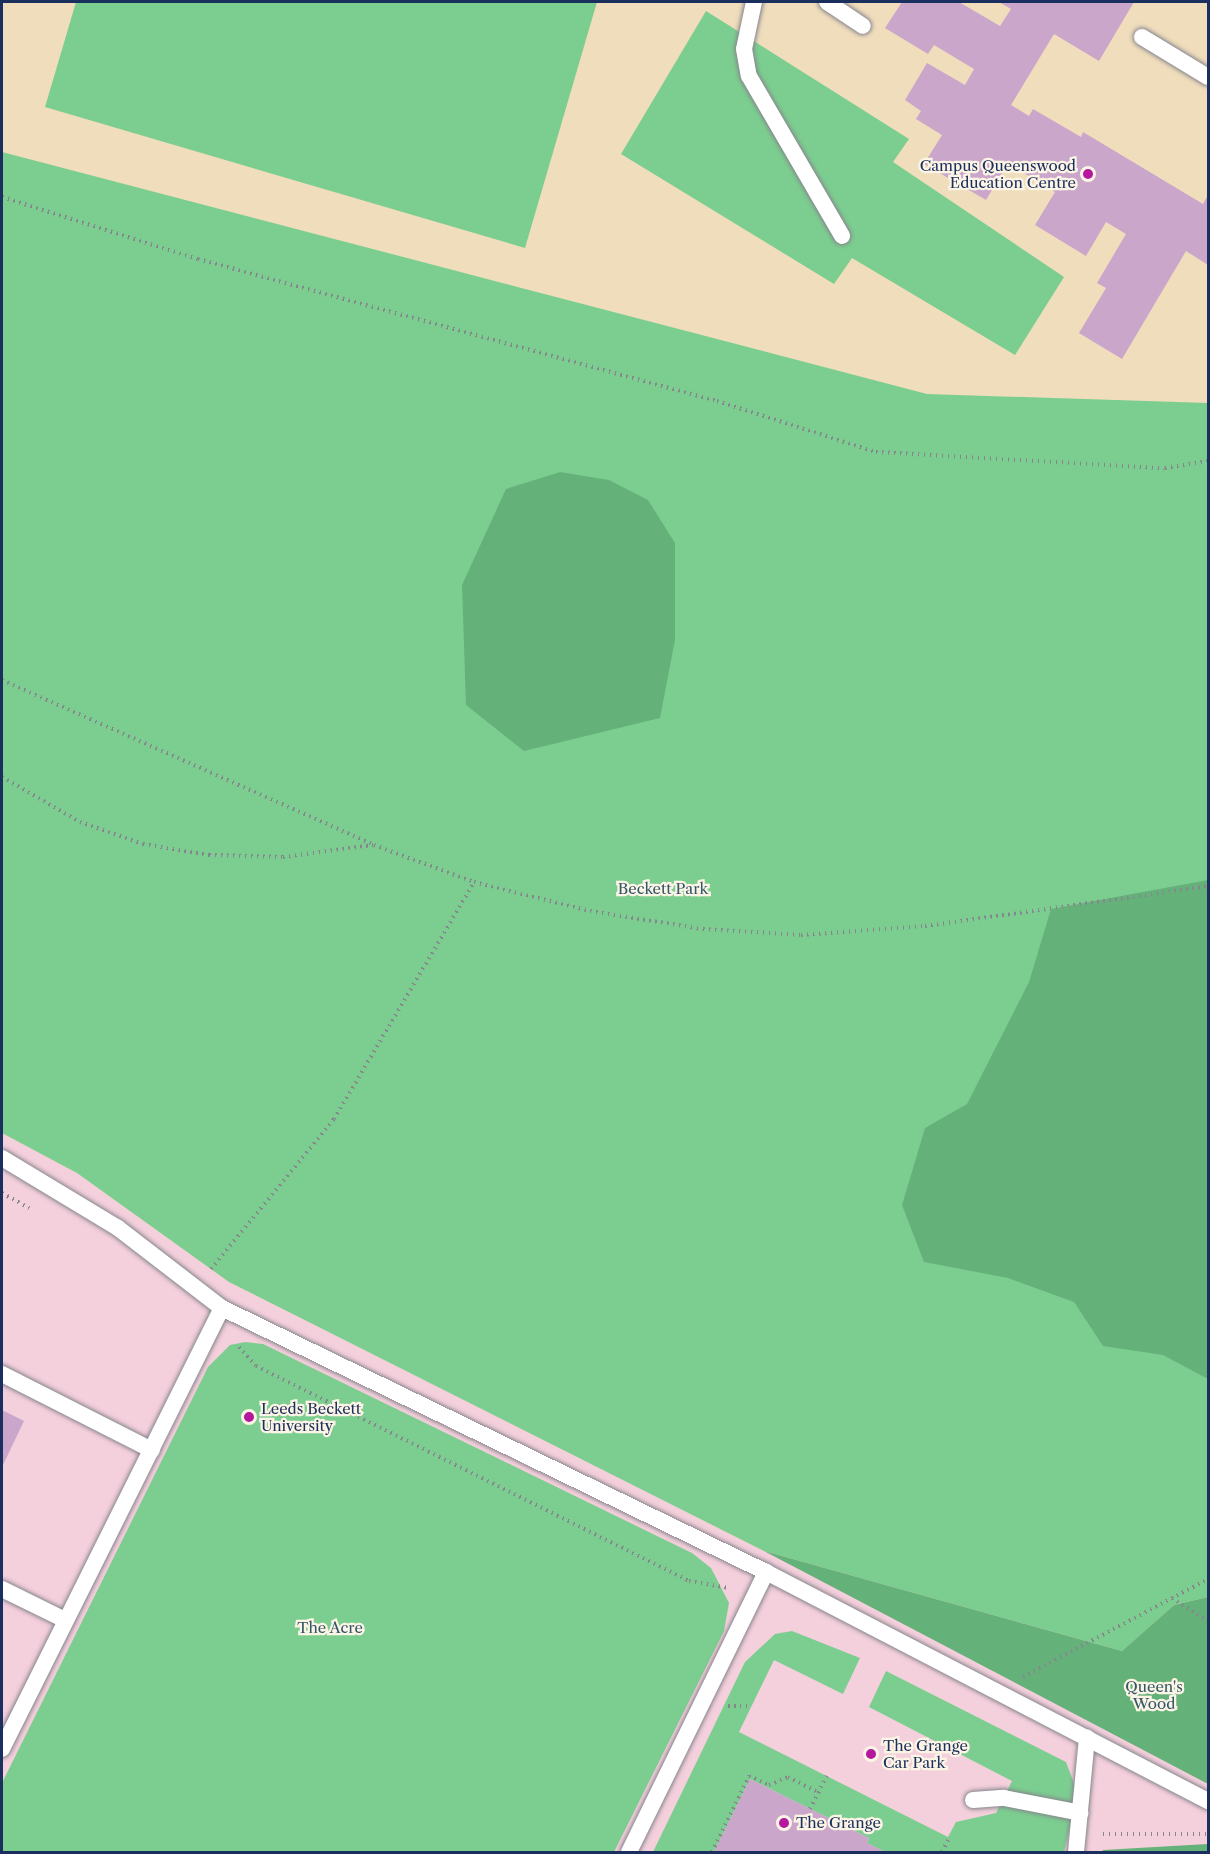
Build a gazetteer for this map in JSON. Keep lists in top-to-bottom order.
{
  "parks": ["Beckett Park", "The Acre", "Queen's Wood"],
  "places": [
    "Campus Queenswood Education Centre",
    "Leeds Beckett University",
    "The Grange Car Park",
    "The Grange"
  ]
}
